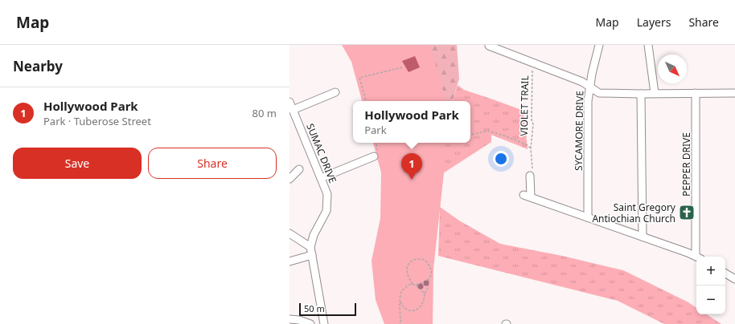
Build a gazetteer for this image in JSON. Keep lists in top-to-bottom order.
{
  "streets": {
    "street": ["SYCAMORE DRIVE", "SUMAC DRIVE", "PEPPER DRIVE"],
    "path": ["VIOLET TRAIL"]
  },
  "places": {
    "church": ["Saint Gregory Antiochian Church"]
  },
  "scale_bar": "50 m",
  "north": "bottom right",
  "page": {
    "header": "Map",
    "nav": ["Map", "Layers", "Share"],
    "heading": "Nearby",
    "list": [
      {
        "mark": "1",
        "name": "Hollywood Park",
        "note": "Park · Tuberose Street",
        "value": "80 m"
      }
    ],
    "popup": ["Hollywood Park", "Park"],
    "buttons": ["Save", "Share"],
    "pins": "1",
    "map_buttons": ["+", "−"],
    "scale": "50 m"
  }
}
